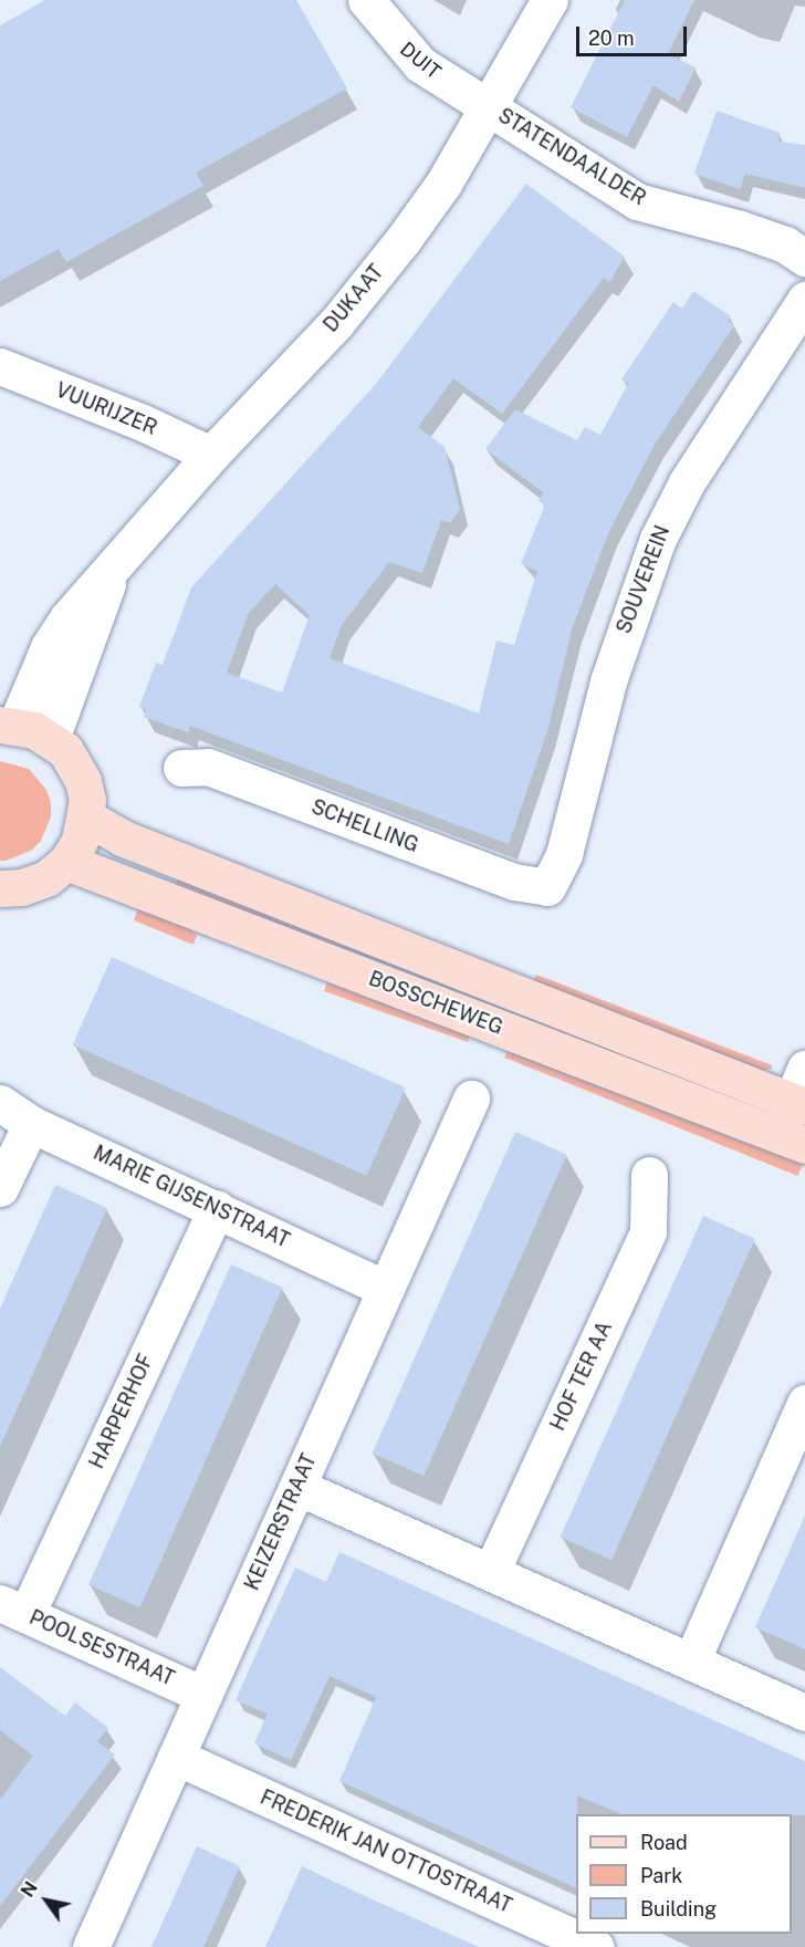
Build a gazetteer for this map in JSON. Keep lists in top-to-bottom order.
{
  "streets": {
    "main road": ["BOSSCHEWEG"],
    "street": [
      "DUIT",
      "STATENDAALDER",
      "DUKAAT",
      "VUURIJZER",
      "SOUVEREIN",
      "SCHELLING",
      "MARIE GIJSENSTRAAT",
      "HOF TER AA",
      "HARPERHOF",
      "KEIZERSTRAAT",
      "POOLSESTRAAT",
      "FREDERIK JAN OTTOSTRAAT"
    ]
  },
  "crossings": [
    ["DUIT", "STATENDAALDER"],
    ["DUIT", "DUKAAT"],
    ["STATENDAALDER", "DUKAAT"],
    ["DUKAAT", "VUURIJZER"],
    ["SOUVEREIN", "SCHELLING"],
    ["MARIE GIJSENSTRAAT", "HARPERHOF"],
    ["MARIE GIJSENSTRAAT", "KEIZERSTRAAT"],
    ["HARPERHOF", "POOLSESTRAAT"],
    ["KEIZERSTRAAT", "POOLSESTRAAT"],
    ["KEIZERSTRAAT", "FREDERIK JAN OTTOSTRAAT"]
  ],
  "legend": ["Road", "Park", "Building"],
  "scale_bar": "20 m",
  "north": "top left"
}
